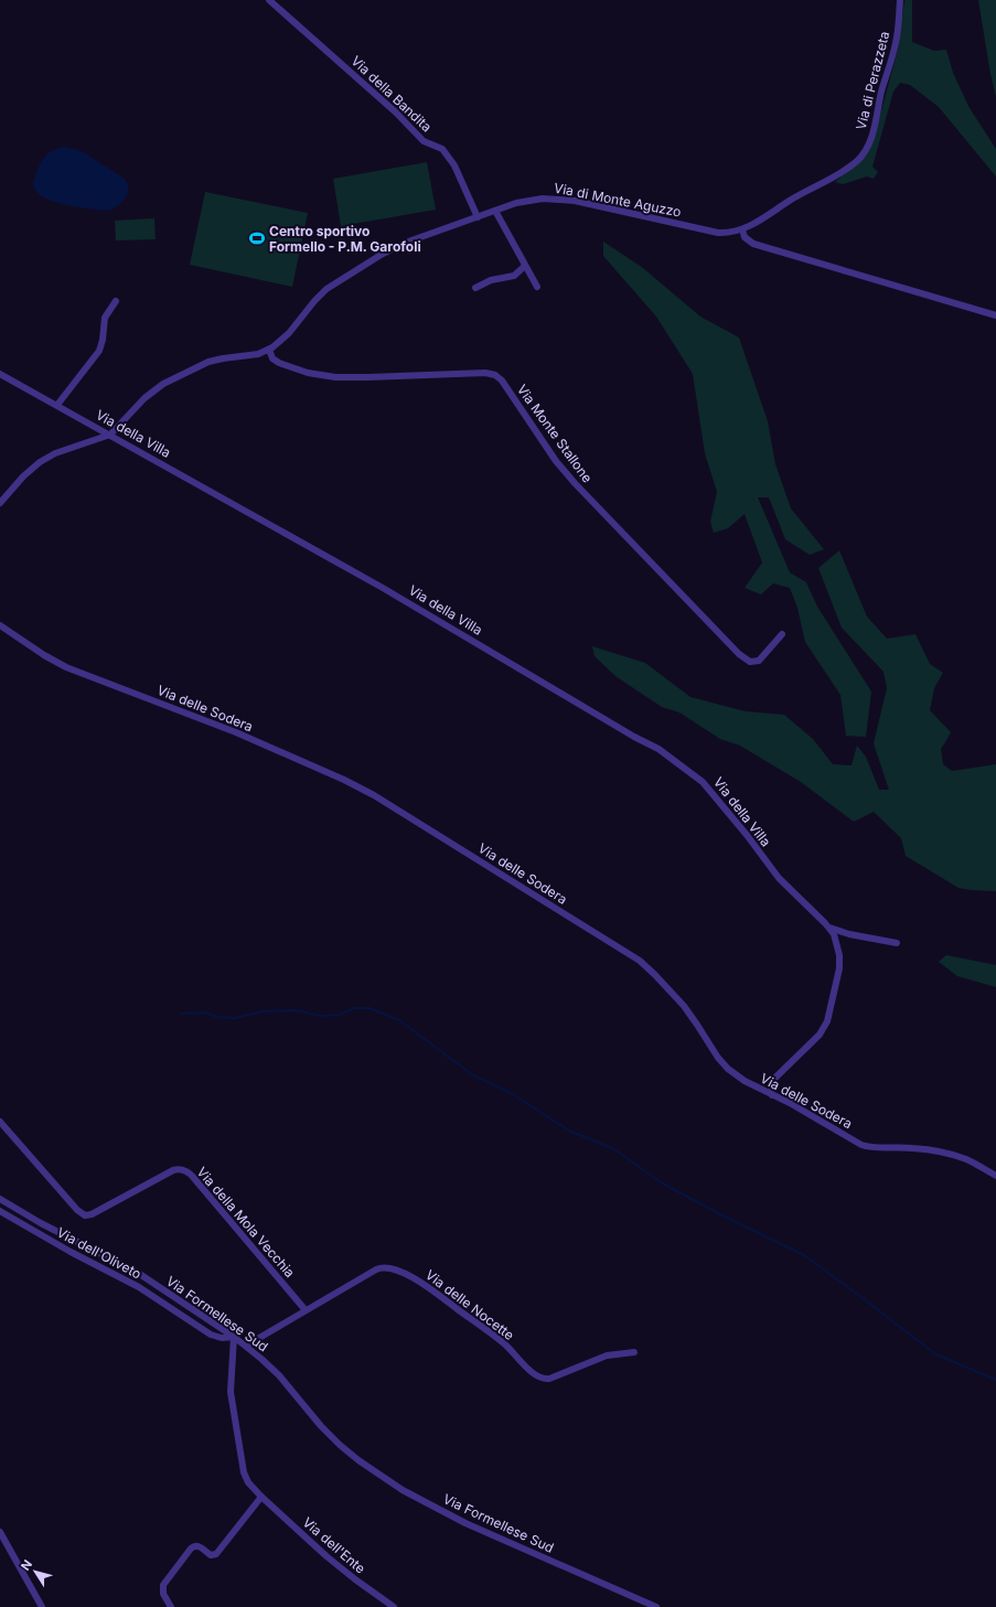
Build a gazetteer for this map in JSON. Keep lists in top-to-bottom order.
{
  "streets": {
    "street": [
      "Via di Perazzeta",
      "Via della Bandita",
      "Via di Monte Aguzzo",
      "Via della Villa",
      "Via Monte Stallone",
      "Via delle Sodera",
      "Via della Mola Vecchia",
      "Via dell'Oliveto",
      "Via delle Nocette",
      "Via Formellese Sud",
      "Via dell'Ente"
    ]
  },
  "crossings": [
    ["Via di Perazzeta", "Via di Monte Aguzzo"],
    ["Via della Bandita", "Via di Monte Aguzzo"],
    ["Via di Monte Aguzzo", "Via della Villa"],
    ["Via di Monte Aguzzo", "Via Monte Stallone"],
    ["Via della Villa", "Via delle Sodera"],
    ["Via della Mola Vecchia", "Via delle Nocette"],
    ["Via dell'Oliveto", "Via Formellese Sud"],
    ["Via dell'Oliveto", "Via dell'Ente"],
    ["Via delle Nocette", "Via Formellese Sud"],
    ["Via Formellese Sud", "Via dell'Ente"]
  ],
  "places": {
    "sports": ["Centro sportivo Formello - P.M. Garofoli"]
  },
  "north": "top left"
}
